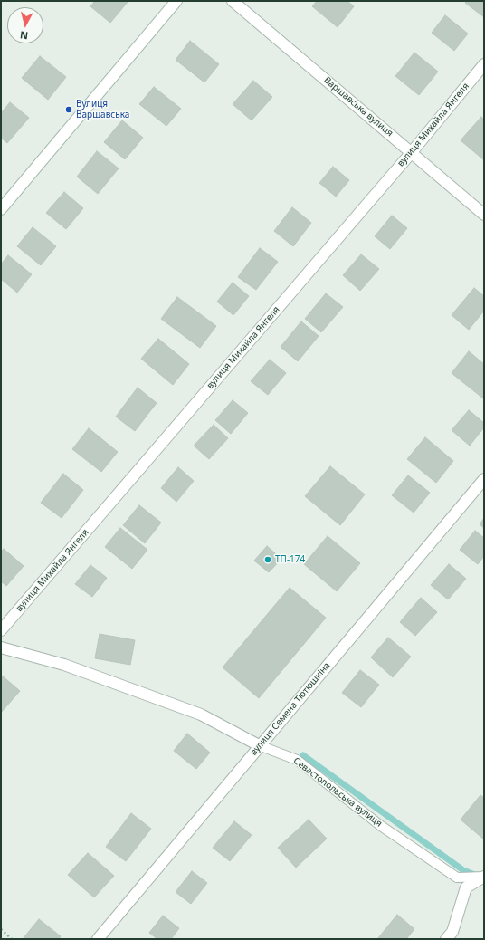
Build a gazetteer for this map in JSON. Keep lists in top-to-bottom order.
{
  "streets": {
    "street": [
      "Варшавська вулиця",
      "вулиця Михайла Янгеля",
      "вулиця Семена Тютюшкіна",
      "Севастопольська вулиця"
    ]
  },
  "crossings": [
    ["Варшавська вулиця", "вулиця Михайла Янгеля"],
    ["вулиця Семена Тютюшкіна", "Севастопольська вулиця"]
  ],
  "places": ["Вулиця Варшавська", "ТП-174"],
  "north": "bottom"
}
